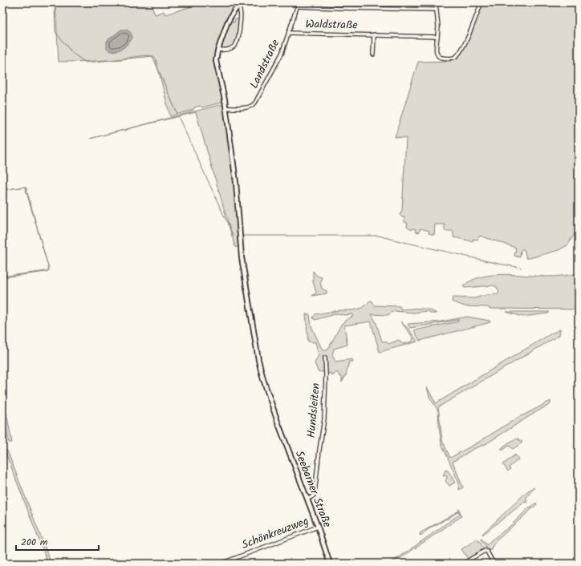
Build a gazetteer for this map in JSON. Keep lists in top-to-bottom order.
{
  "streets": {
    "main road": ["Seebarner Straße"],
    "street": [
      "Waldstraße",
      "Landstraße",
      "Hundsleiten",
      "Schönkreuzweg"
    ]
  },
  "crossings": [
    ["Waldstraße", "Landstraße"],
    ["Landstraße", "Seebarner Straße"],
    ["Hundsleiten", "Seebarner Straße"],
    ["Seebarner Straße", "Schönkreuzweg"]
  ],
  "scale_bar": "200 m"
}
